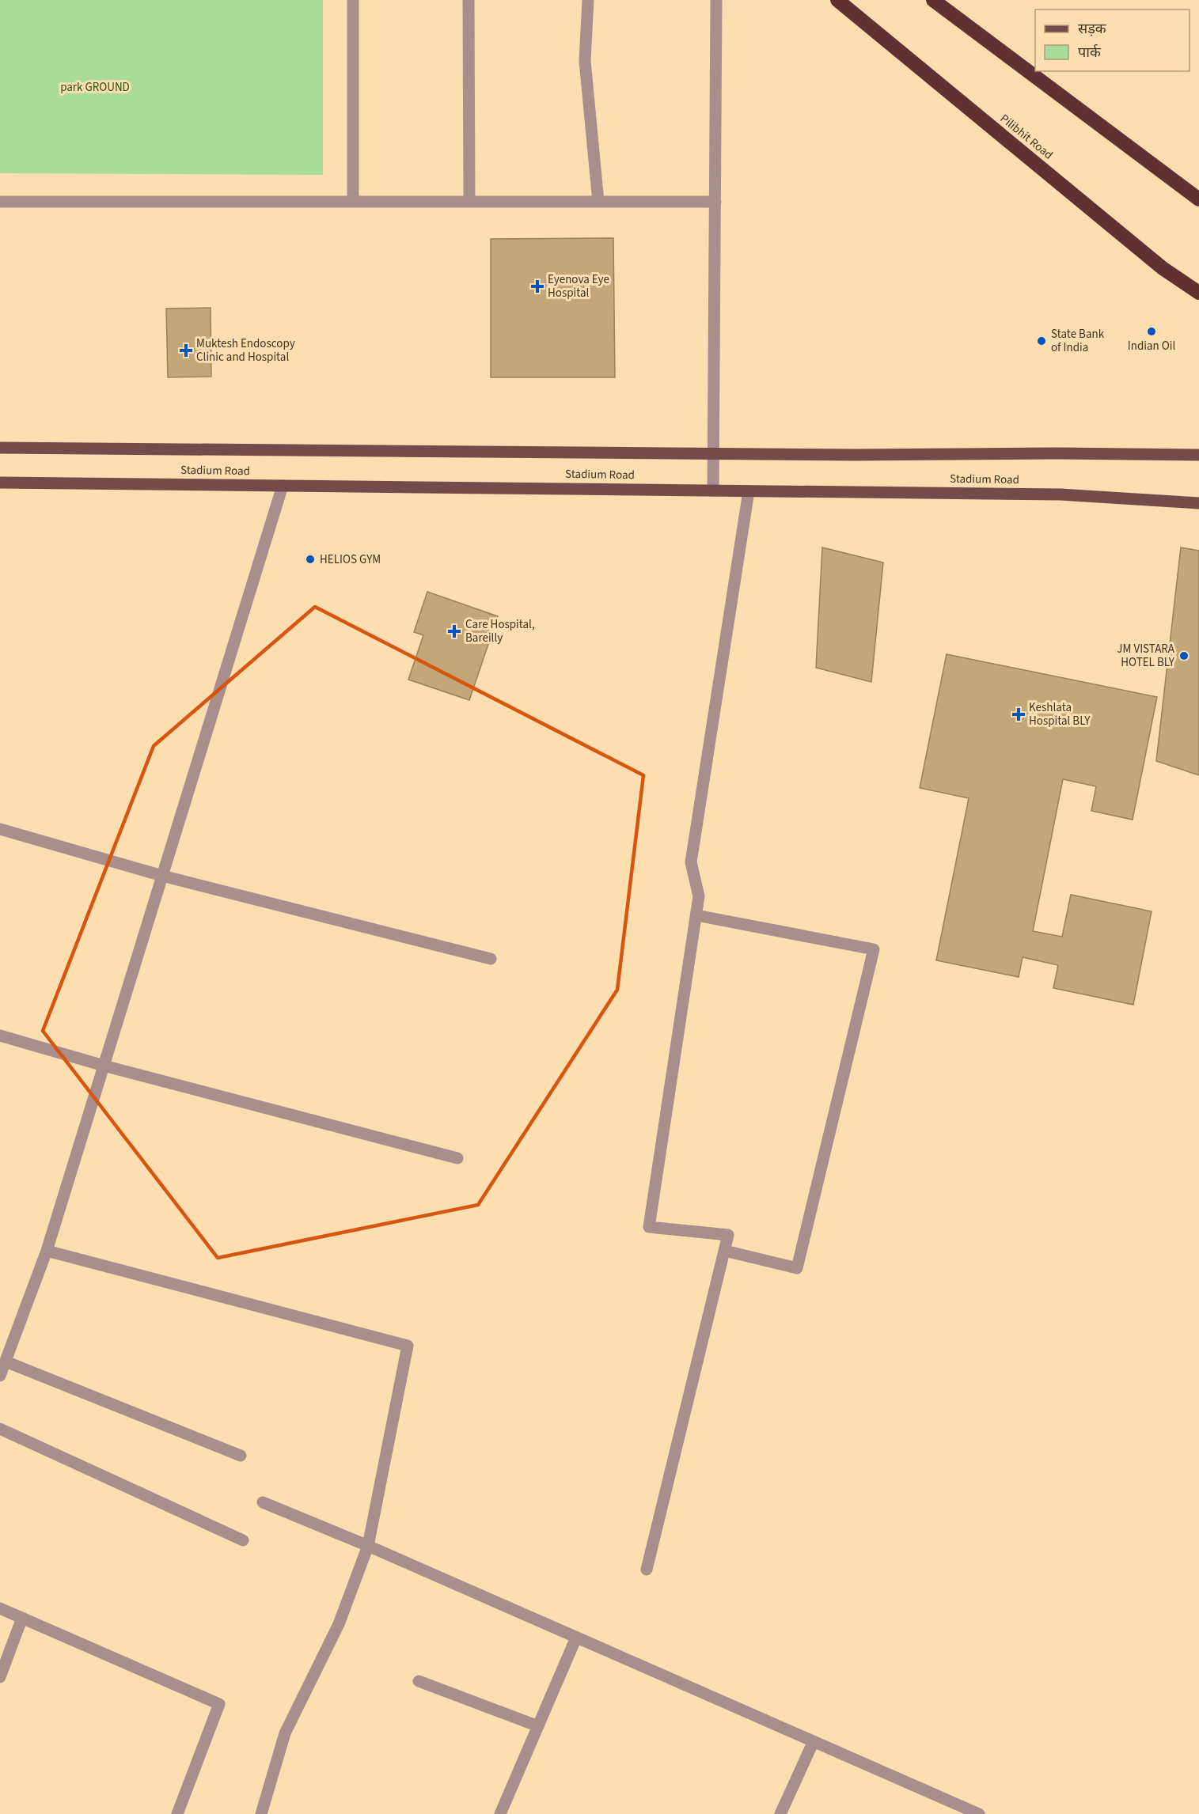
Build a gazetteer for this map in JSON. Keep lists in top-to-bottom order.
{
  "streets": {
    "highway": ["Pilibhit Road"],
    "main road": ["Stadium Road"]
  },
  "parks": ["park GROUND"],
  "places": {
    "health": [
      "Eyenova Eye Hospital",
      "Muktesh Endoscopy Clinic and Hospital",
      "Care Hospital, Bareilly",
      "Keshlata Hospital BLY"
    ],
    "other": [
      "Indian Oil",
      "State Bank of India",
      "HELIOS GYM",
      "JM VISTARA HOTEL BLY"
    ]
  },
  "legend": ["सड़क", "पार्क"]
}
